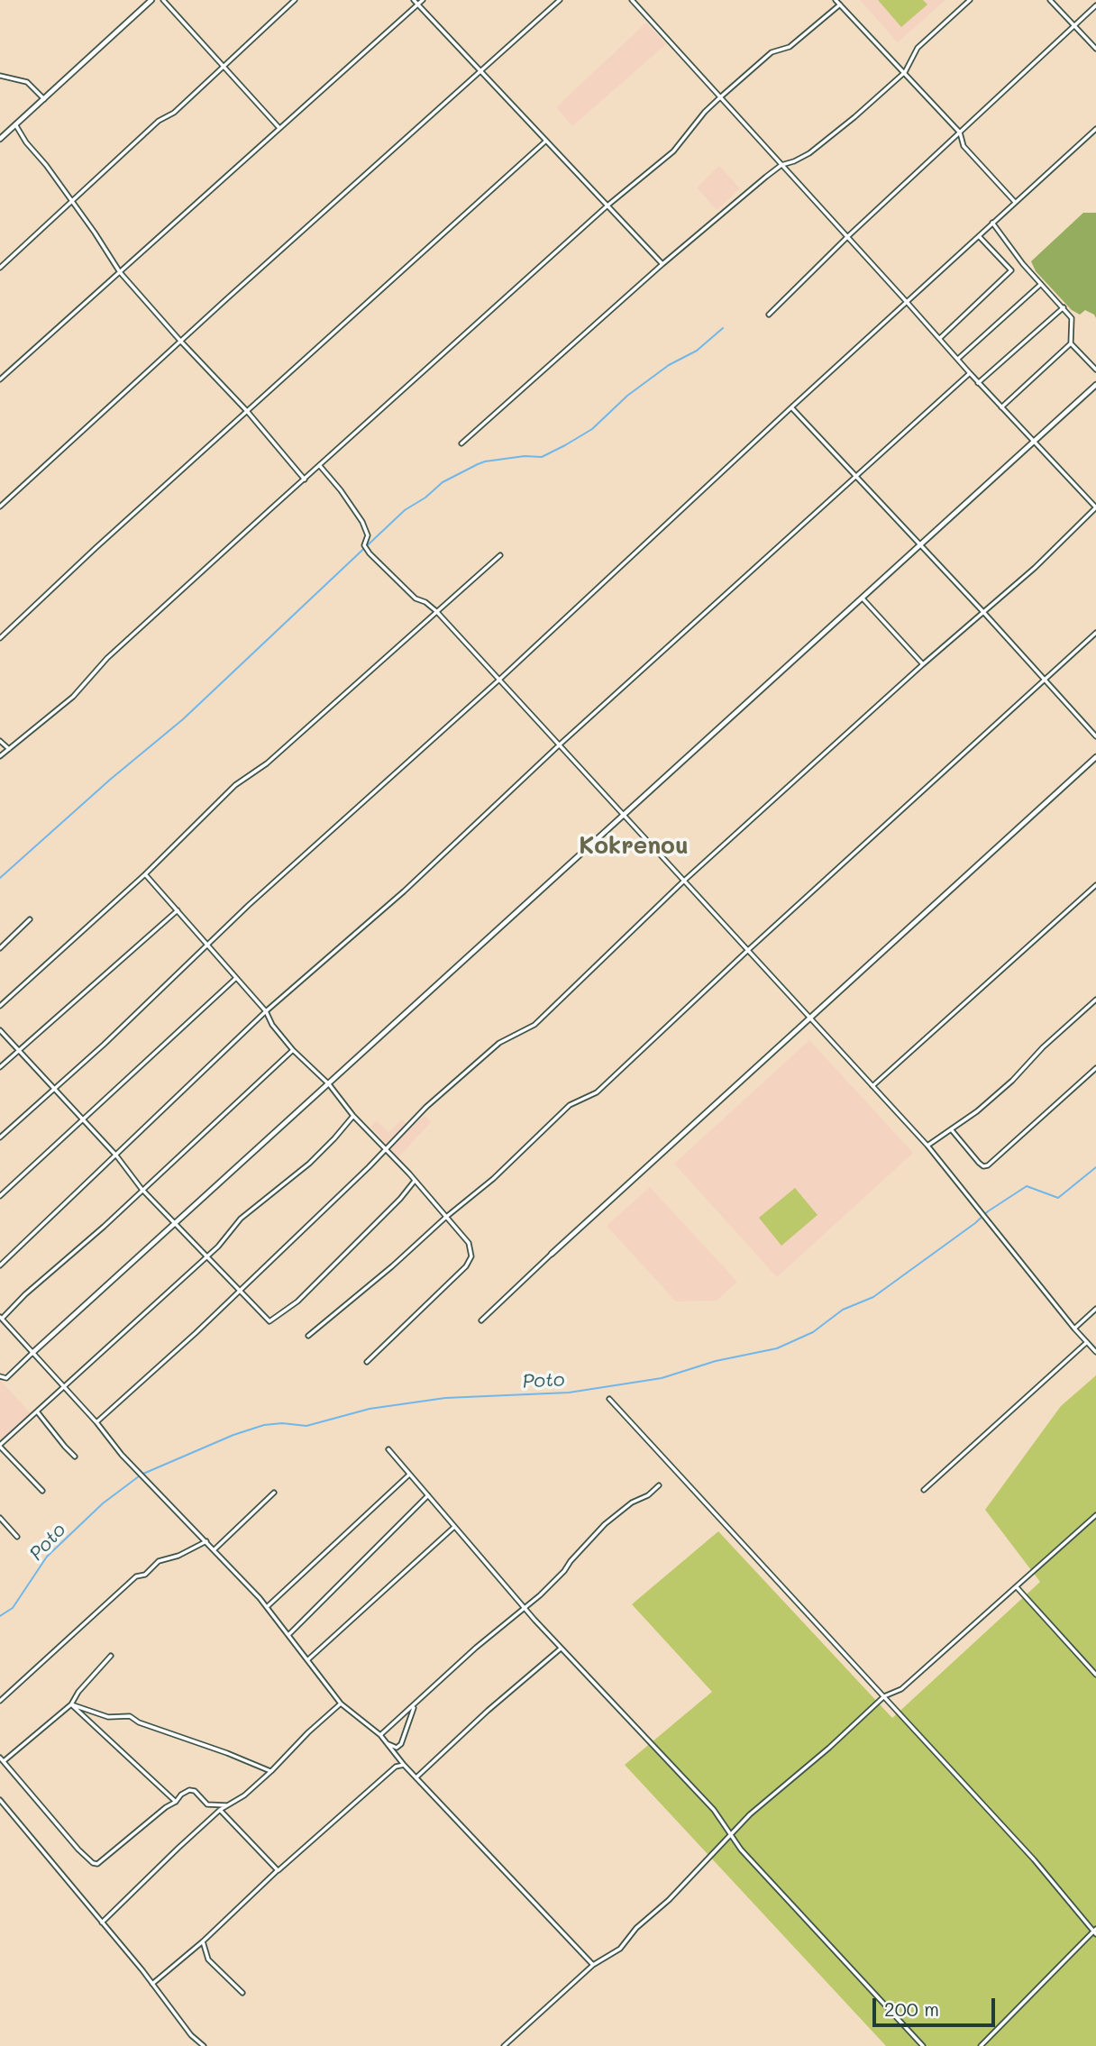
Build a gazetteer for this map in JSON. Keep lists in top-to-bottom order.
{
  "districts": ["Kokrenou"],
  "water": ["Poto"],
  "scale_bar": "200 m"
}
